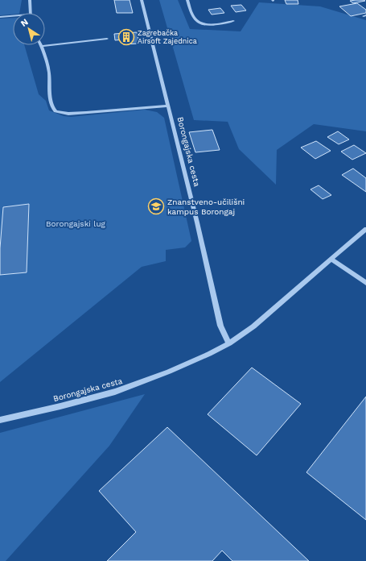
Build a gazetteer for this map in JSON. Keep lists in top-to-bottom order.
{
  "streets": {
    "street": ["Borongajska cesta"]
  },
  "parks": ["Borongajski lug"],
  "places": {
    "building": ["Zagrebačka Airsoft Zajednica"],
    "school or university": ["Znanstveno-učilišni kampus Borongaj"]
  },
  "north": "top left"
}
